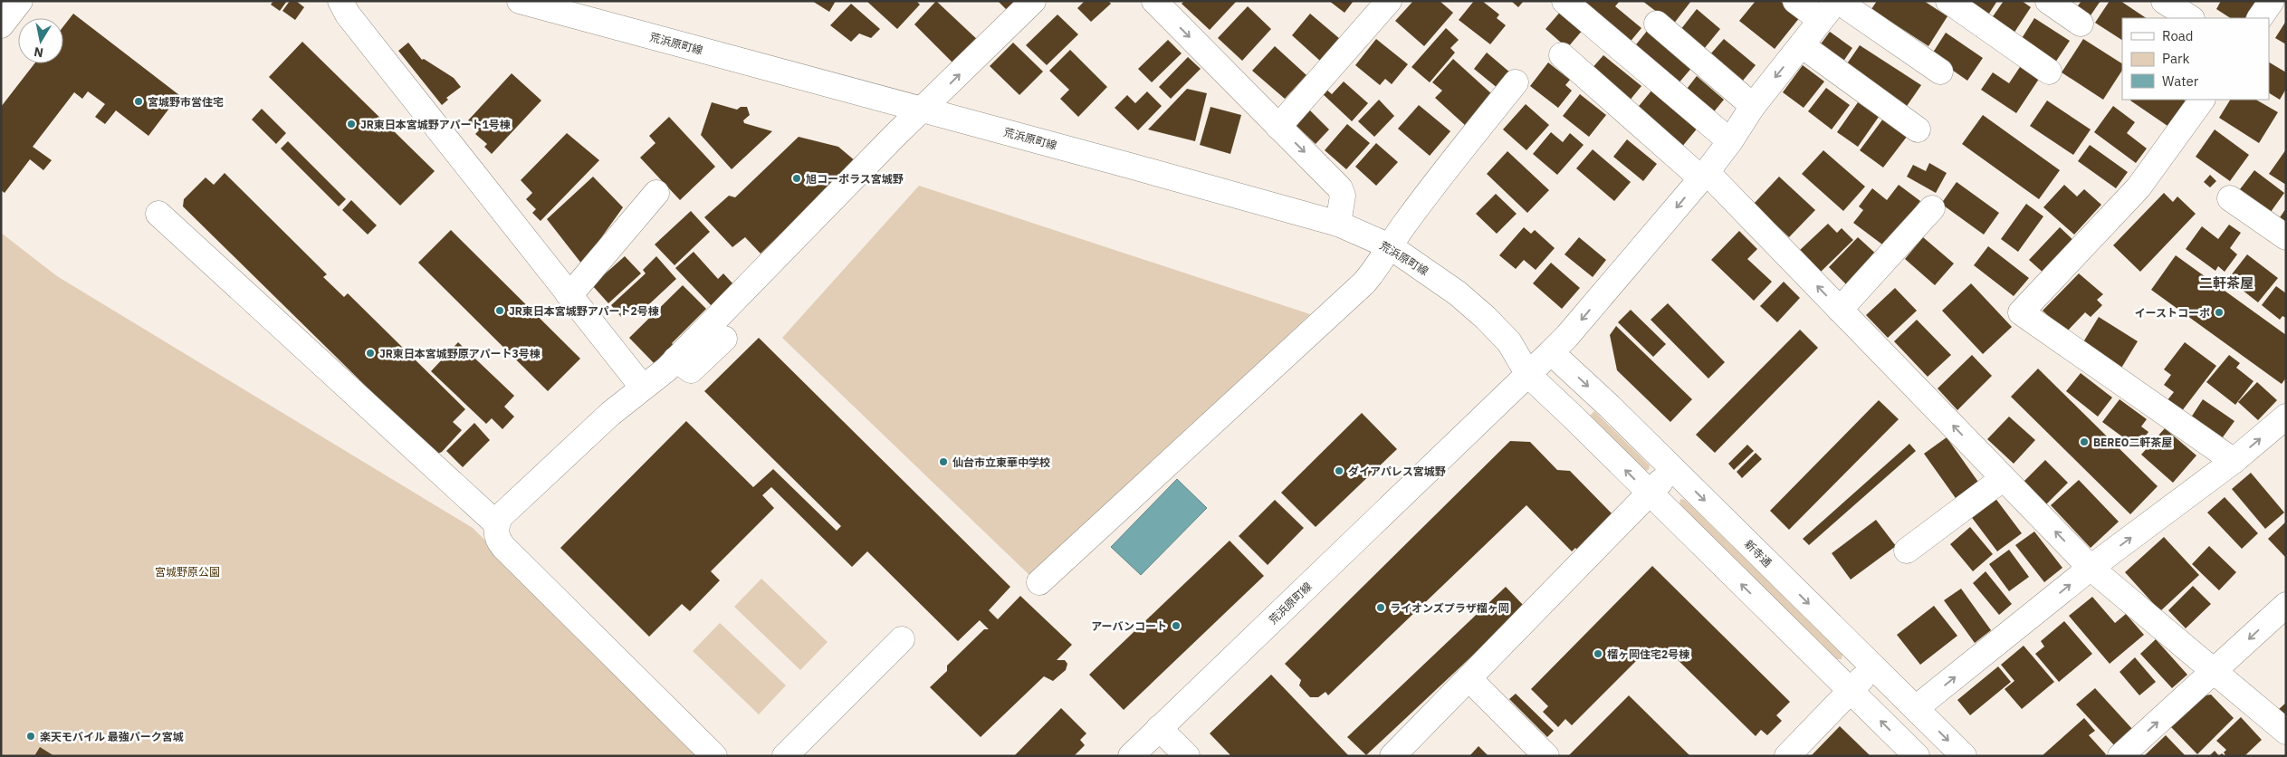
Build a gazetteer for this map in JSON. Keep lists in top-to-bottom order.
{
  "streets": {
    "street": ["荒浜原町線", "新寺通"]
  },
  "crossings": [
    ["荒浜原町線", "新寺通"]
  ],
  "districts": ["二軒茶屋"],
  "parks": ["宮城野原公園"],
  "places": [
    "宮城野市営住宅",
    "JR東日本宮城野アパート1号棟",
    "旭コーポラス宮城野",
    "JR東日本宮城野アパート2号棟",
    "イーストコーポ",
    "JR東日本宮城野原アパート3号棟",
    "BEREO二軒茶屋",
    "仙台市立東華中学校",
    "ダイアパレス宮城野",
    "ライオンズプラザ榴ヶ岡",
    "アーバンコート",
    "榴ヶ岡住宅2号棟",
    "楽天モバイル 最強パーク宮城"
  ],
  "legend": ["Road", "Park", "Water"],
  "north": "bottom"
}
